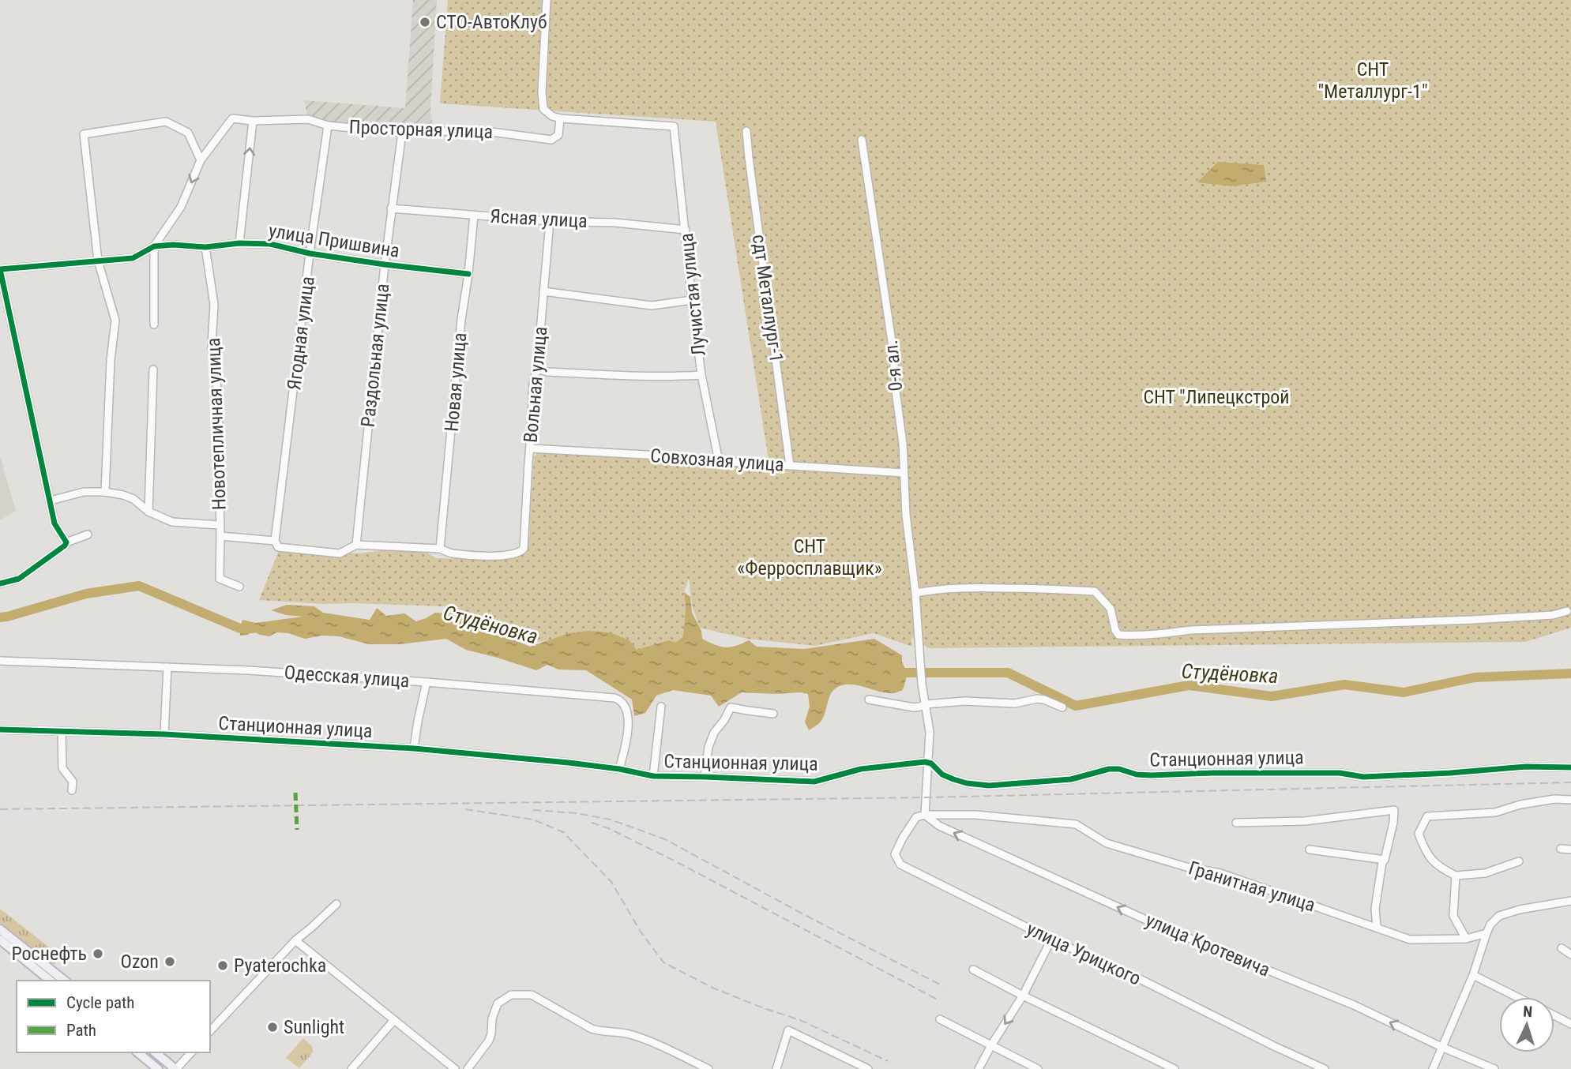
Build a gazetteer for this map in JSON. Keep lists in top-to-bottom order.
{
  "streets": {
    "street": [
      "Просторная улица",
      "Ясная улица",
      "улица Пришвина",
      "Лучистая улица",
      "сдт Металлург-1",
      "Ягодная улица",
      "Раздольная улица",
      "0-я ал.",
      "Новая улица",
      "Вольная улица",
      "Новотепличная улица",
      "Совхозная улица",
      "Одесская улица",
      "Станционная улица",
      "Гранитная улица",
      "улица Кротевича",
      "улица Урицкого"
    ]
  },
  "crossings": [
    ["Просторная улица", "Лучистая улица"],
    ["Просторная улица", "Ягодная улица"],
    ["Просторная улица", "Раздольная улица"],
    ["Ясная улица", "Лучистая улица"],
    ["Ясная улица", "Раздольная улица"],
    ["Ясная улица", "Новая улица"],
    ["Ясная улица", "Вольная улица"],
    ["улица Пришвина", "Ягодная улица"],
    ["улица Пришвина", "Раздольная улица"],
    ["улица Пришвина", "Новая улица"],
    ["улица Пришвина", "Новотепличная улица"],
    ["Лучистая улица", "Совхозная улица"],
    ["сдт Металлург-1", "Совхозная улица"],
    ["0-я ал.", "Совхозная улица"],
    ["0-я ал.", "Станционная улица"],
    ["0-я ал.", "Гранитная улица"],
    ["0-я ал.", "улица Кротевича"],
    ["0-я ал.", "улица Урицкого"],
    ["Новая улица", "Вольная улица"],
    ["Вольная улица", "Совхозная улица"],
    ["Одесская улица", "Станционная улица"],
    ["Гранитная улица", "улица Кротевича"],
    ["Гранитная улица", "улица Урицкого"],
    ["улица Кротевича", "улица Урицкого"]
  ],
  "one_way": ["улица Кротевича"],
  "water": ["Студёновка"],
  "parks": ["СНТ \"Металлург-1\"", "СНТ \"Липецкстрой", "СНТ «Ферросплавщик»"],
  "places": [
    "СТО-АвтоКлуб",
    "Роснефть",
    "Ozon",
    "Pyaterochka",
    "Sunlight"
  ],
  "legend": ["Cycle path", "Path"],
  "north": "top"
}
